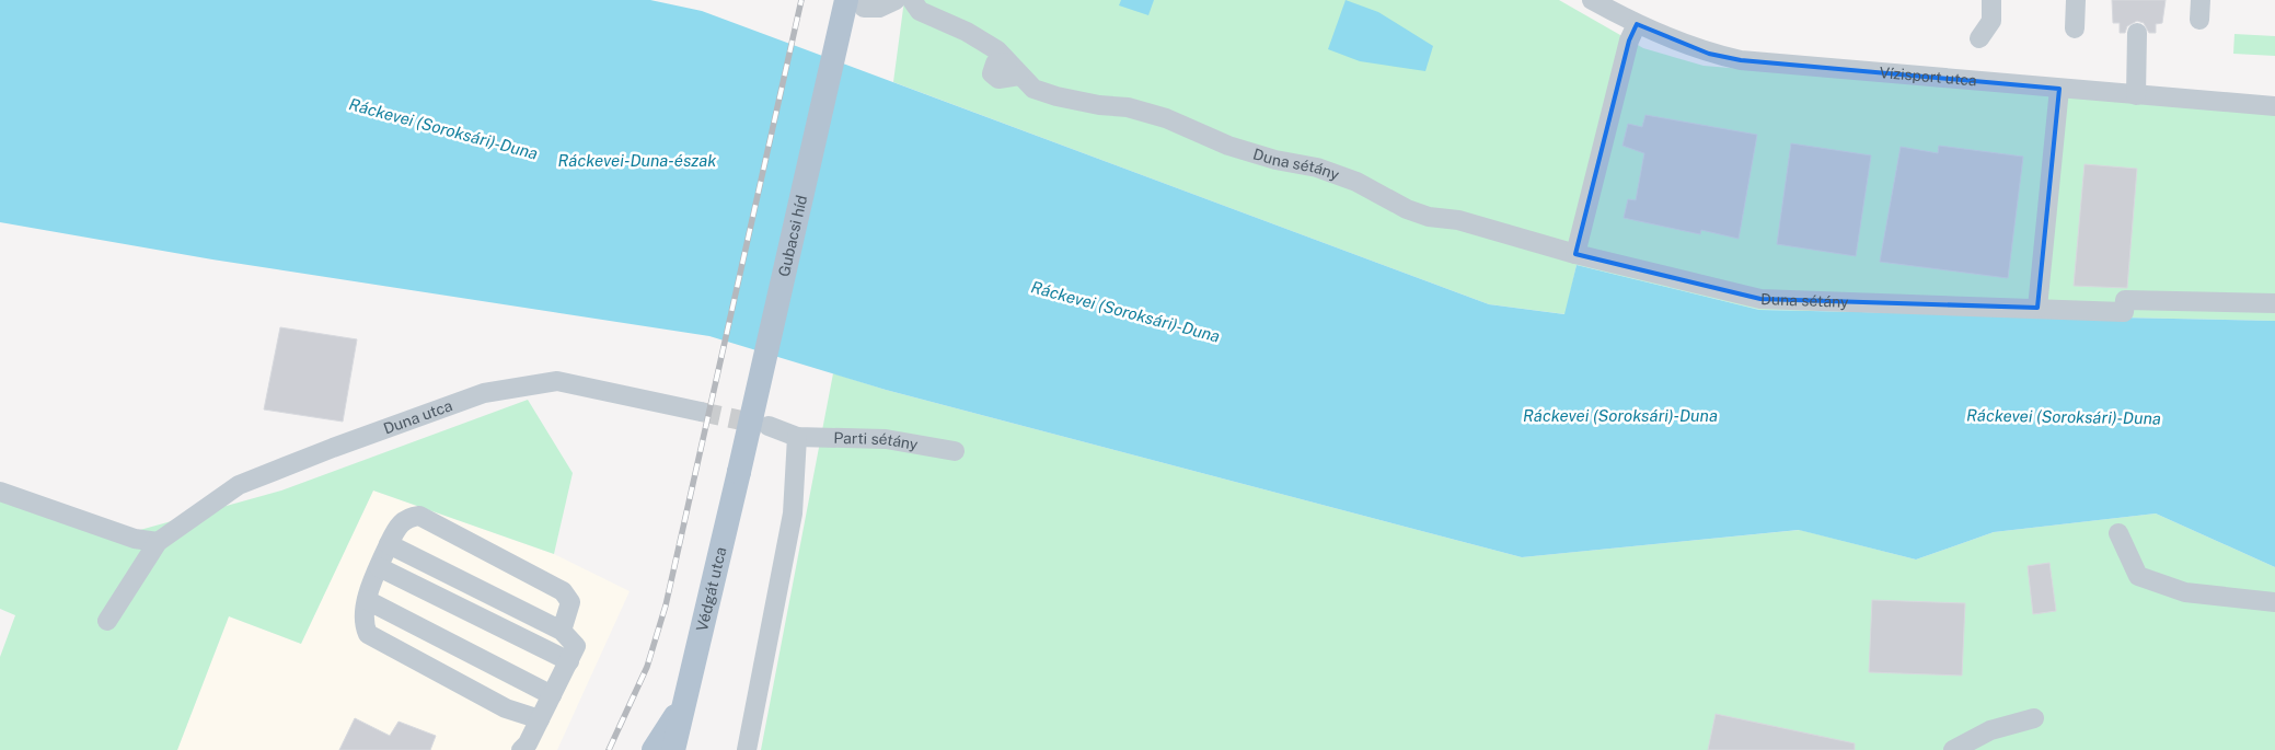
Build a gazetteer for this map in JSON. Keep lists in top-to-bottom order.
{
  "streets": {
    "main road": ["Gubacsi híd", "Védgát utca"],
    "street": [
      "Vízisport utca",
      "Duna sétány",
      "Duna utca",
      "Parti sétány"
    ]
  },
  "crossings": [
    ["Gubacsi híd", "Védgát utca"]
  ],
  "water": ["Ráckevei (Soroksári)-Duna", "Ráckevei-Duna-észak"]
}
